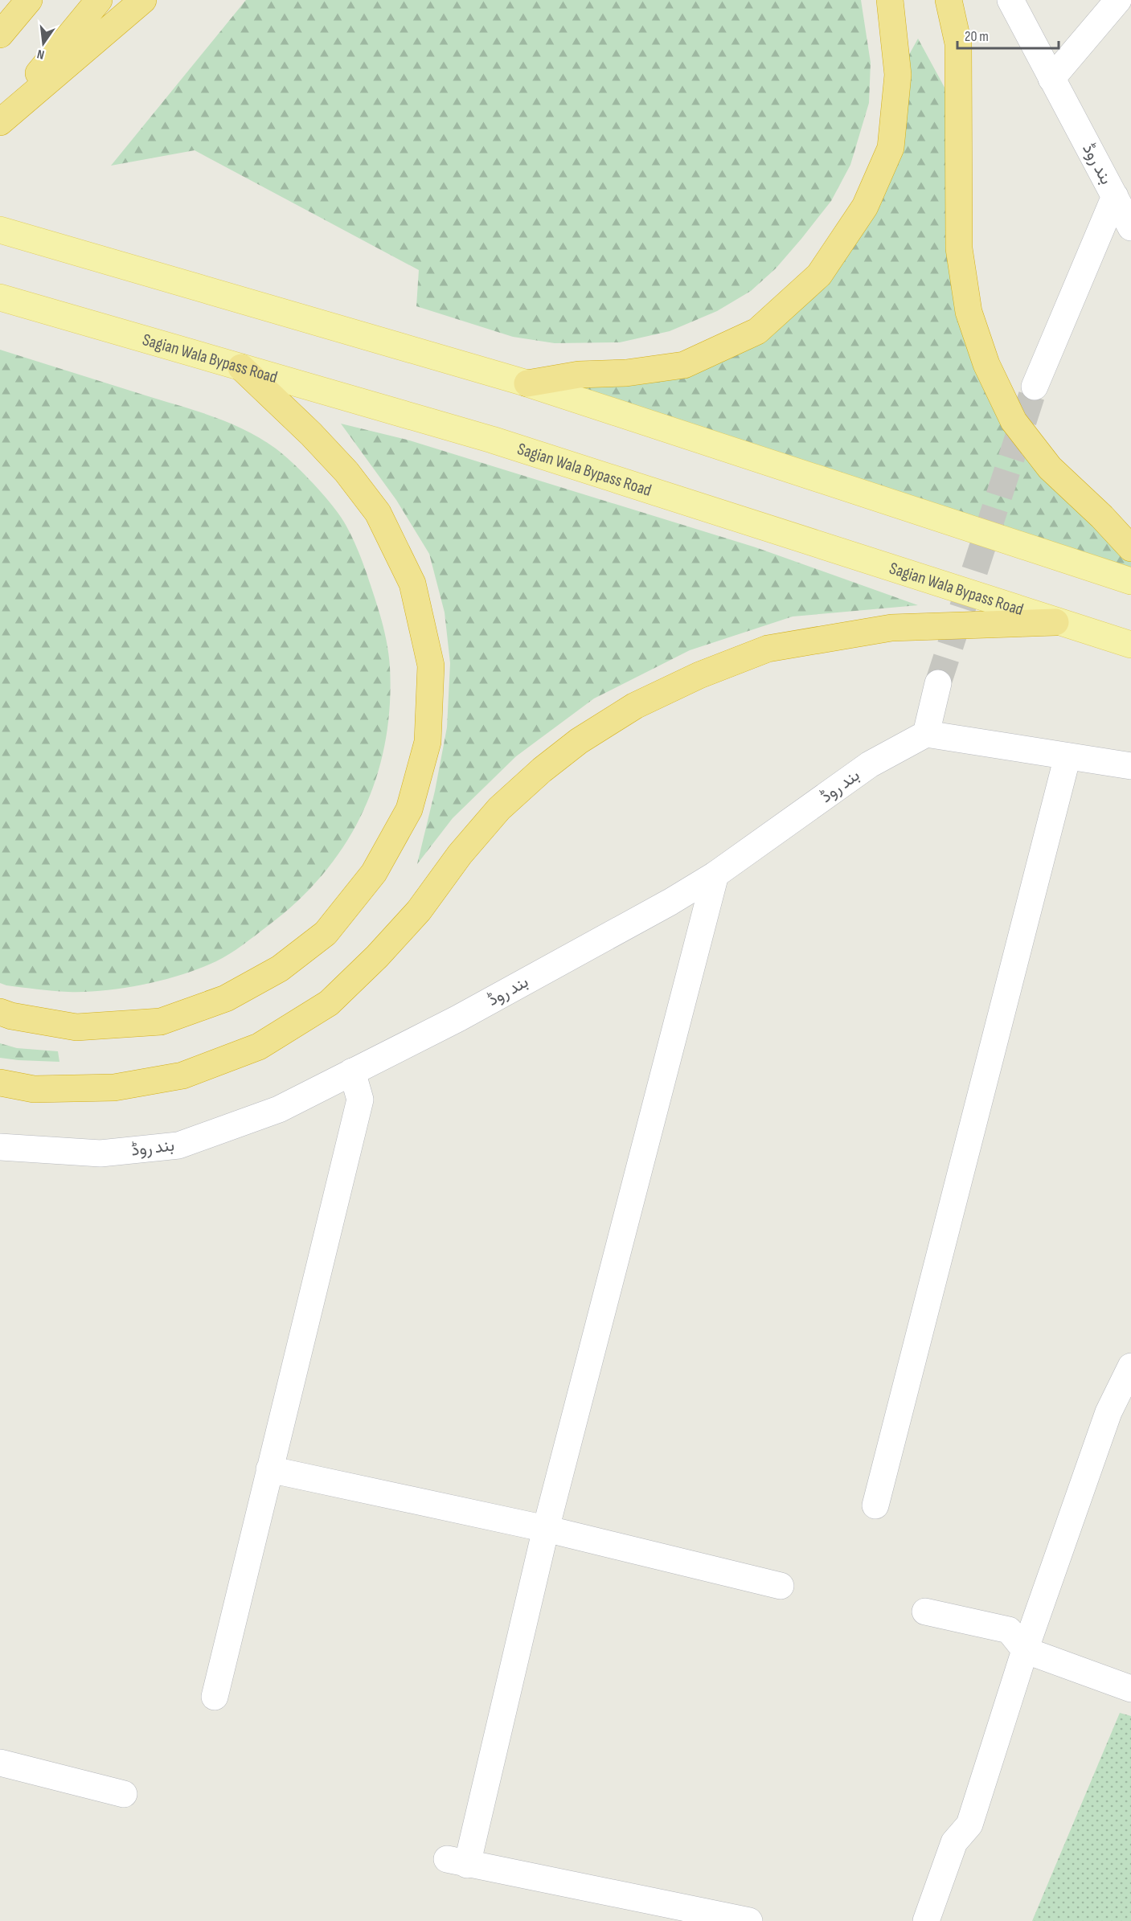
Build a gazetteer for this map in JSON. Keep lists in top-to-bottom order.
{
  "streets": {
    "main road": ["Sagian Wala Bypass Road"],
    "street": ["بند روڈ"]
  },
  "scale_bar": "20 m",
  "north": "bottom"
}
